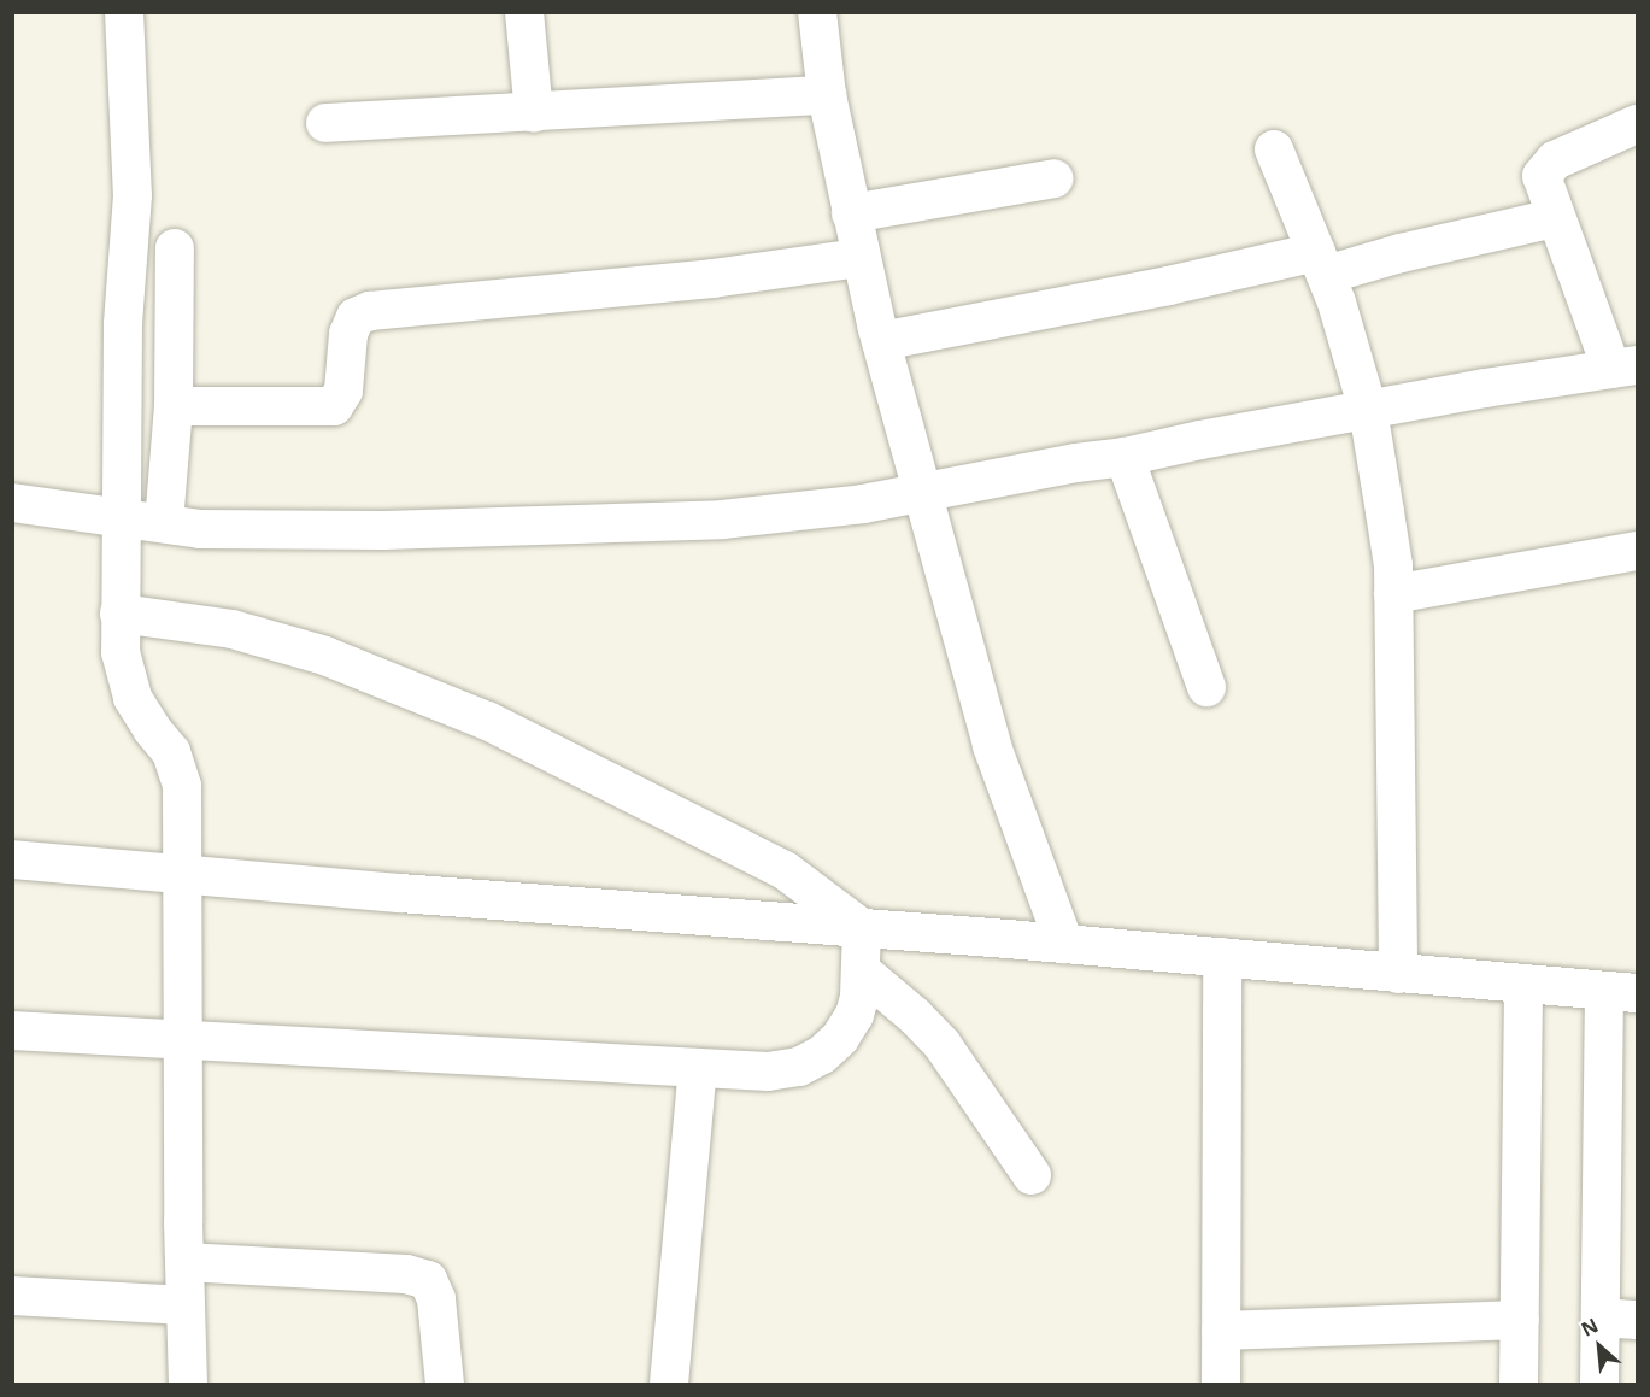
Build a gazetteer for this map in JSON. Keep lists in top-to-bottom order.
{
  "north": "top left"
}
